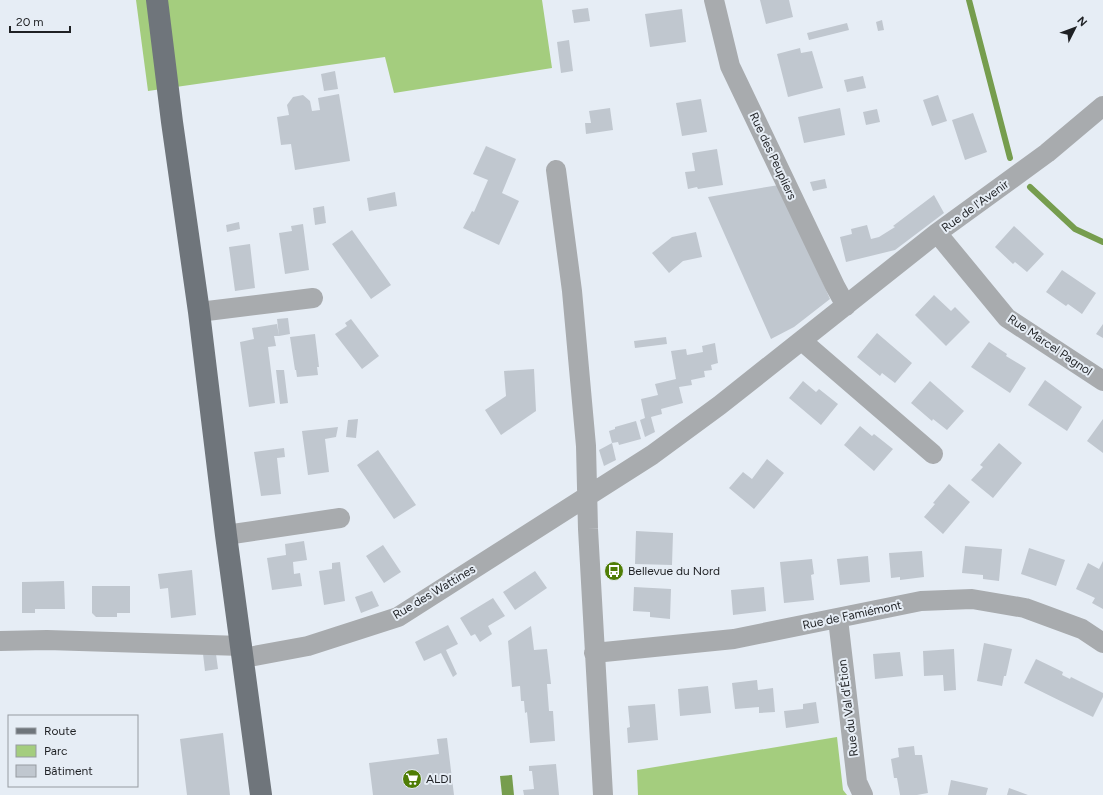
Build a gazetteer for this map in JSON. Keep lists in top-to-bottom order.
{
  "streets": {
    "street": [
      "Rue des Peupliers",
      "Rue de l'Avenir",
      "Rue Marcel Pagnol",
      "Rue des Wattines",
      "Rue de Famiémont",
      "Rue du Val d'Étion"
    ]
  },
  "crossings": [
    ["Rue des Peupliers", "Rue de l'Avenir"],
    ["Rue de l'Avenir", "Rue Marcel Pagnol"],
    ["Rue de l'Avenir", "Rue des Wattines"],
    ["Rue de Famiémont", "Rue du Val d'Étion"]
  ],
  "places": {
    "bus stop": ["Bellevue du Nord"],
    "supermarket": ["ALDI"]
  },
  "legend": ["Route", "Parc", "Bâtiment"],
  "scale_bar": "20 m",
  "north": "top right"
}
